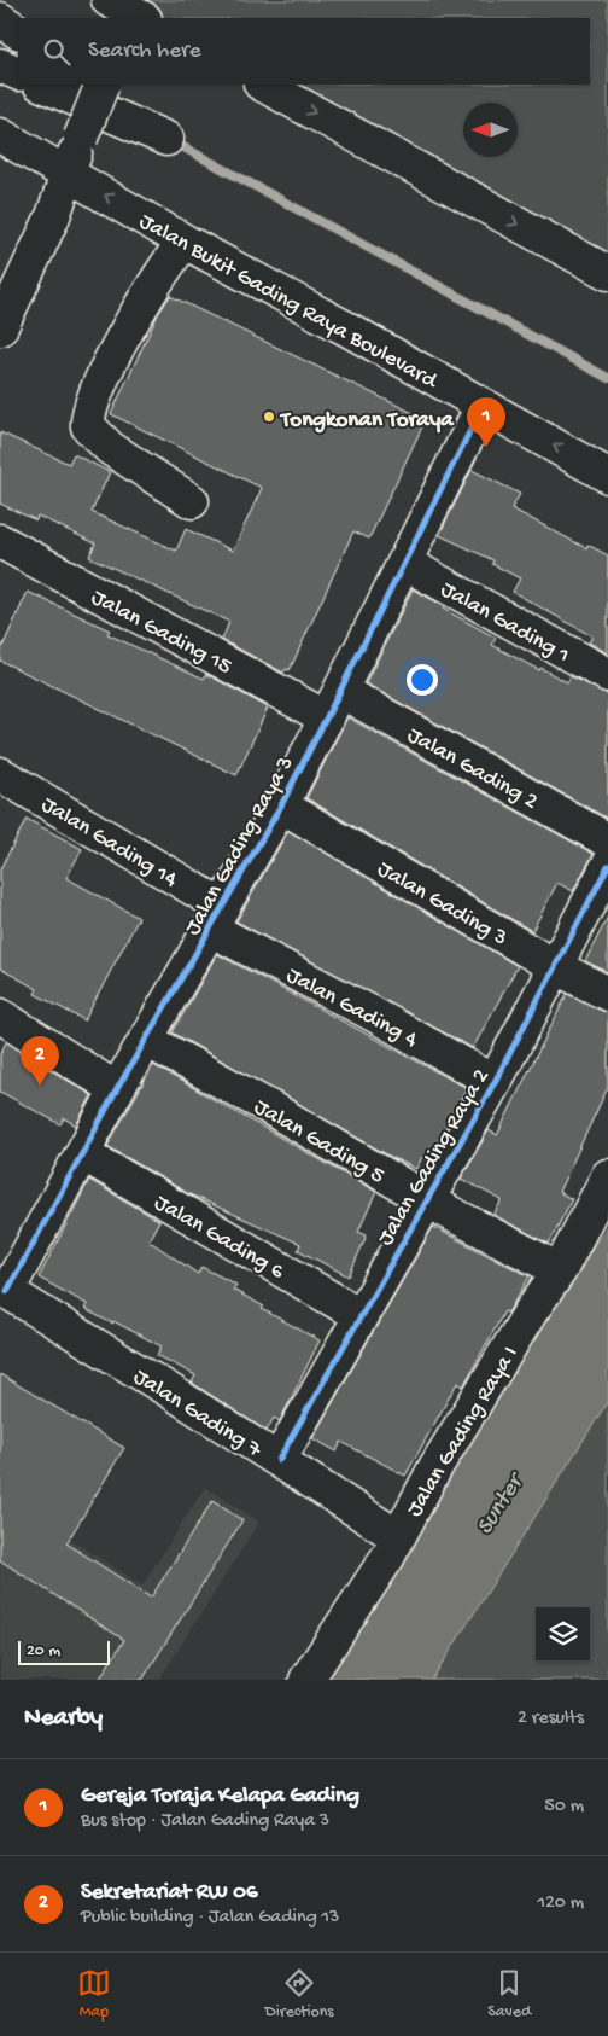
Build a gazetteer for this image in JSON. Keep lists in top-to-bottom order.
{
  "streets": {
    "street": [
      "Jalan Bukit Gading Raya Boulevard",
      "Jalan Gading 1",
      "Jalan Gading 15",
      "Jalan Gading 2",
      "Jalan Gading 14",
      "Jalan Gading Raya 3",
      "Jalan Gading 3",
      "Jalan Gading 4",
      "Jalan Gading 5",
      "Jalan Gading Raya 2",
      "Jalan Gading 6",
      "Jalan Gading 7",
      "Jalan Gading Raya I"
    ]
  },
  "crossings": [
    ["Jalan Bukit Gading Raya Boulevard", "Jalan Gading Raya 3"],
    ["Jalan Gading 1", "Jalan Gading Raya 3"],
    ["Jalan Gading 15", "Jalan Gading 2"],
    ["Jalan Gading 15", "Jalan Gading Raya 3"],
    ["Jalan Gading 2", "Jalan Gading Raya 3"],
    ["Jalan Gading 14", "Jalan Gading Raya 3"],
    ["Jalan Gading 14", "Jalan Gading 4"],
    ["Jalan Gading Raya 3", "Jalan Gading 3"],
    ["Jalan Gading Raya 3", "Jalan Gading 4"],
    ["Jalan Gading Raya 3", "Jalan Gading 5"],
    ["Jalan Gading Raya 3", "Jalan Gading 6"],
    ["Jalan Gading Raya 3", "Jalan Gading 7"],
    ["Jalan Gading 3", "Jalan Gading Raya 2"],
    ["Jalan Gading 4", "Jalan Gading Raya 2"],
    ["Jalan Gading 5", "Jalan Gading Raya 2"],
    ["Jalan Gading 5", "Jalan Gading Raya I"],
    ["Jalan Gading Raya 2", "Jalan Gading 6"],
    ["Jalan Gading Raya 2", "Jalan Gading 7"],
    ["Jalan Gading 7", "Jalan Gading Raya I"]
  ],
  "one_way": ["Jalan Bukit Gading Raya Boulevard"],
  "water": ["Sunter"],
  "places": ["Tongkonan Toraya"],
  "scale_bar": "20 m",
  "north": "left",
  "page": {
    "search": "Search here",
    "pins": ["1", "2"],
    "scale": "20 m",
    "heading": ["Nearby", "2 results"],
    "list": [
      {
        "mark": "1",
        "name": "Gereja Toraja Kelapa Gading",
        "note": "Bus stop · Jalan Gading Raya 3",
        "value": "50 m"
      },
      {
        "mark": "2",
        "name": "Sekretariat RW 06",
        "note": "Public building · Jalan Gading 13",
        "value": "120 m"
      }
    ],
    "nav": ["Map", "Directions", "Saved"]
  }
}
